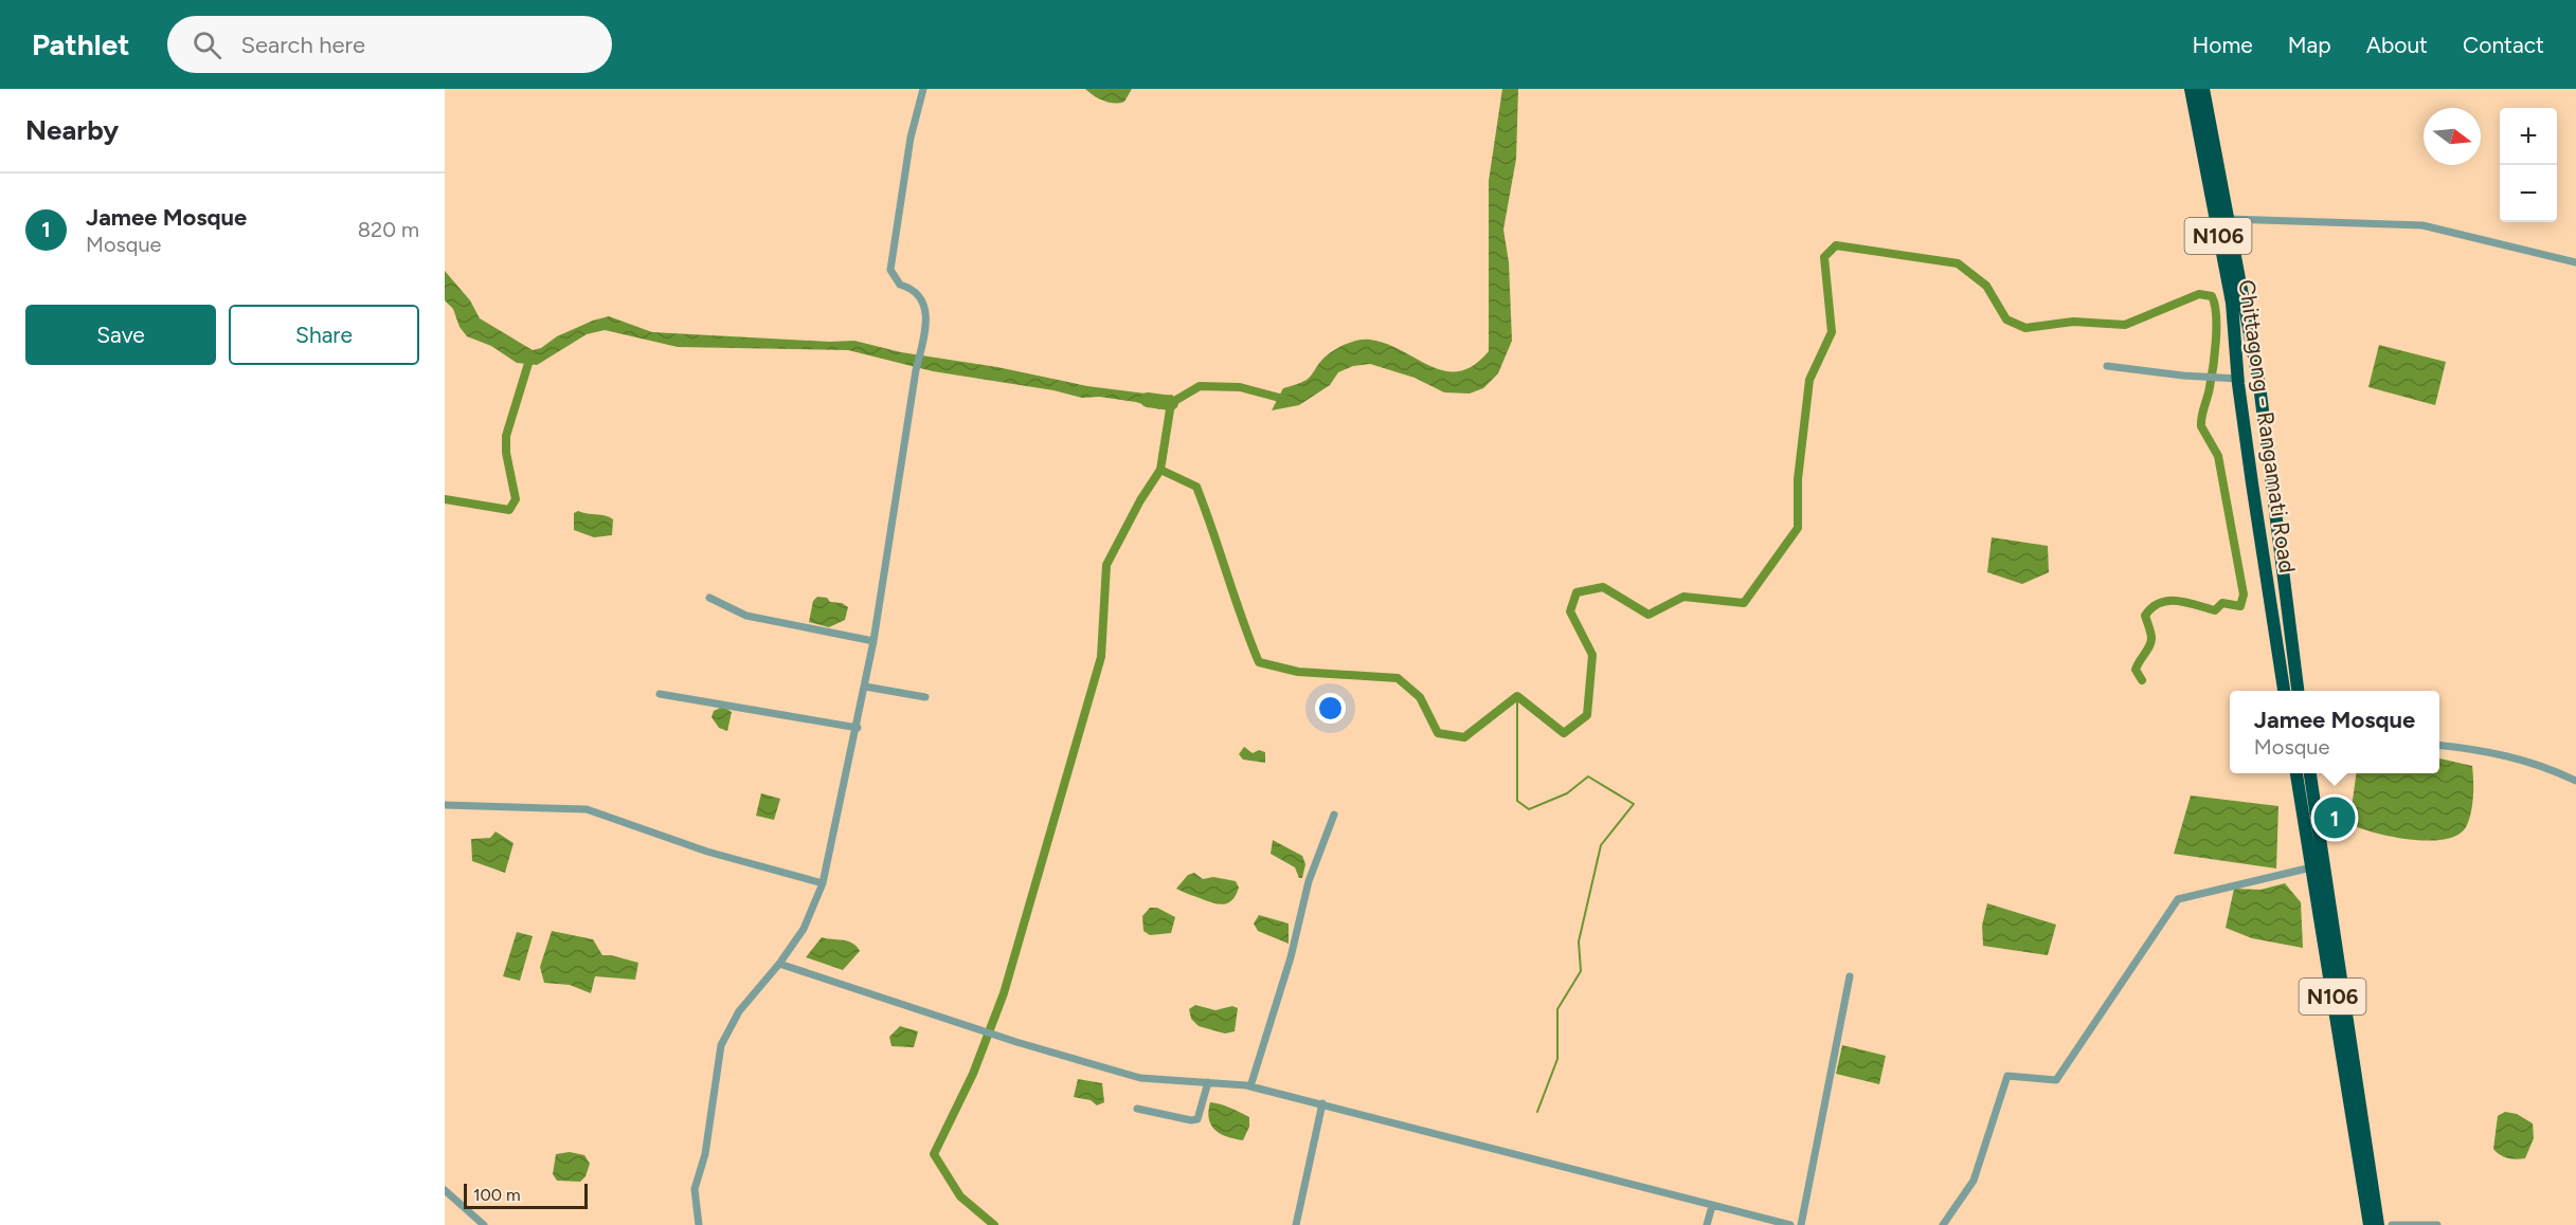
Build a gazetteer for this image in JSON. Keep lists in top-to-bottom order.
{
  "streets": {
    "highway": ["N106", "Chittagong - Rangamati Road"]
  },
  "scale_bar": "100 m",
  "north": "right",
  "page": {
    "header": "Pathlet",
    "search": "Search here",
    "nav": [
      "Home",
      "Map",
      "About",
      "Contact"
    ],
    "heading": "Nearby",
    "map_buttons": ["+", "−"],
    "list": [
      {
        "mark": "1",
        "name": "Jamee Mosque",
        "note": "Mosque",
        "value": "820 m"
      }
    ],
    "buttons": ["Save", "Share"],
    "popup": ["Jamee Mosque", "Mosque"],
    "pins": "1",
    "scale": "100 m"
  }
}
